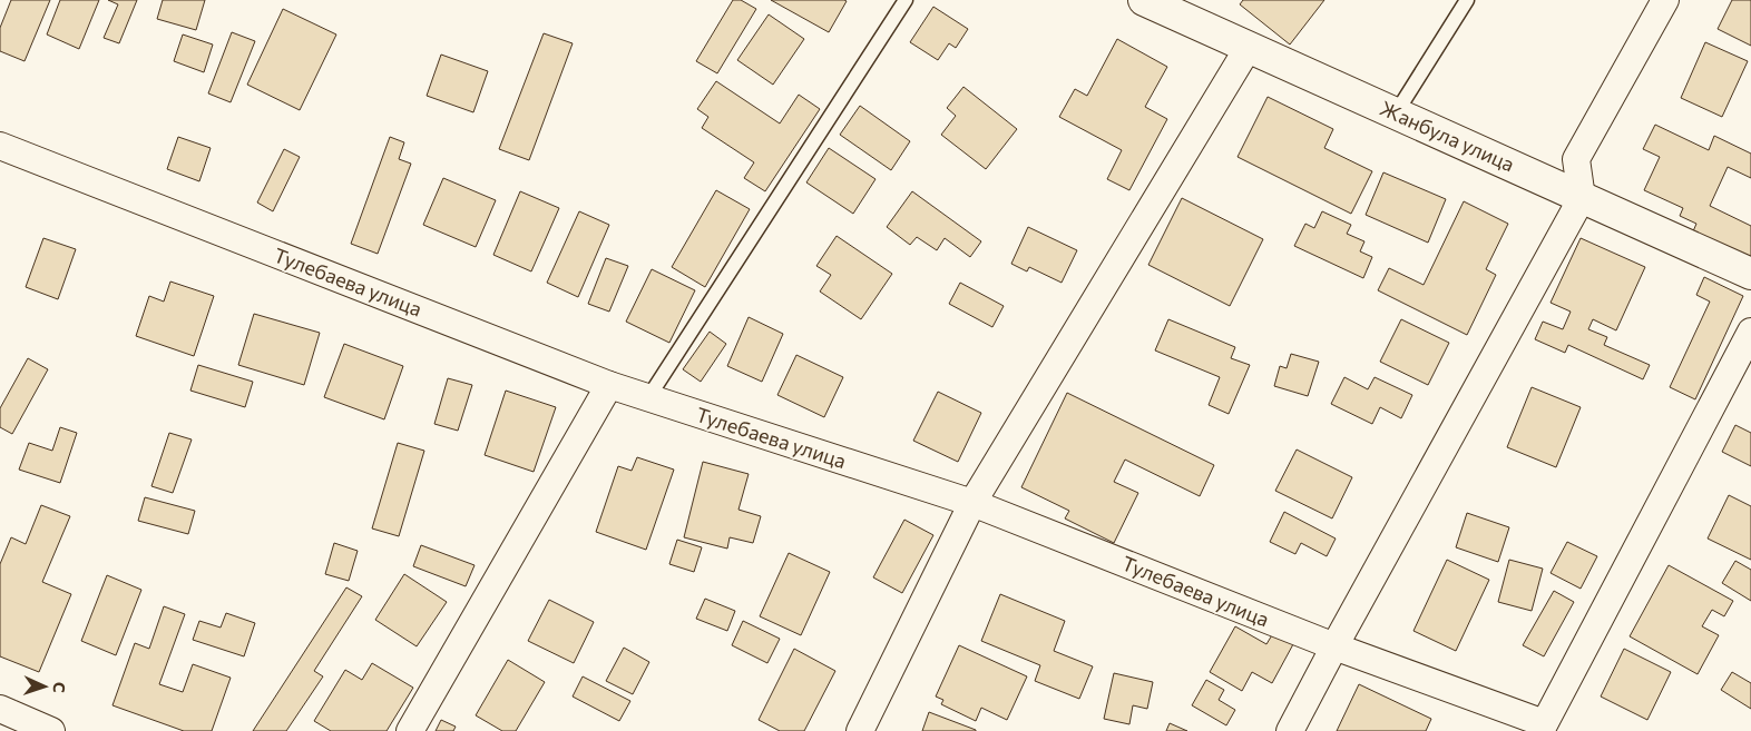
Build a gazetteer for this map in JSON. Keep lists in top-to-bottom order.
{
  "streets": {
    "street": ["Жанбула улица", "Тулебаева улица"]
  },
  "north": "right"
}
